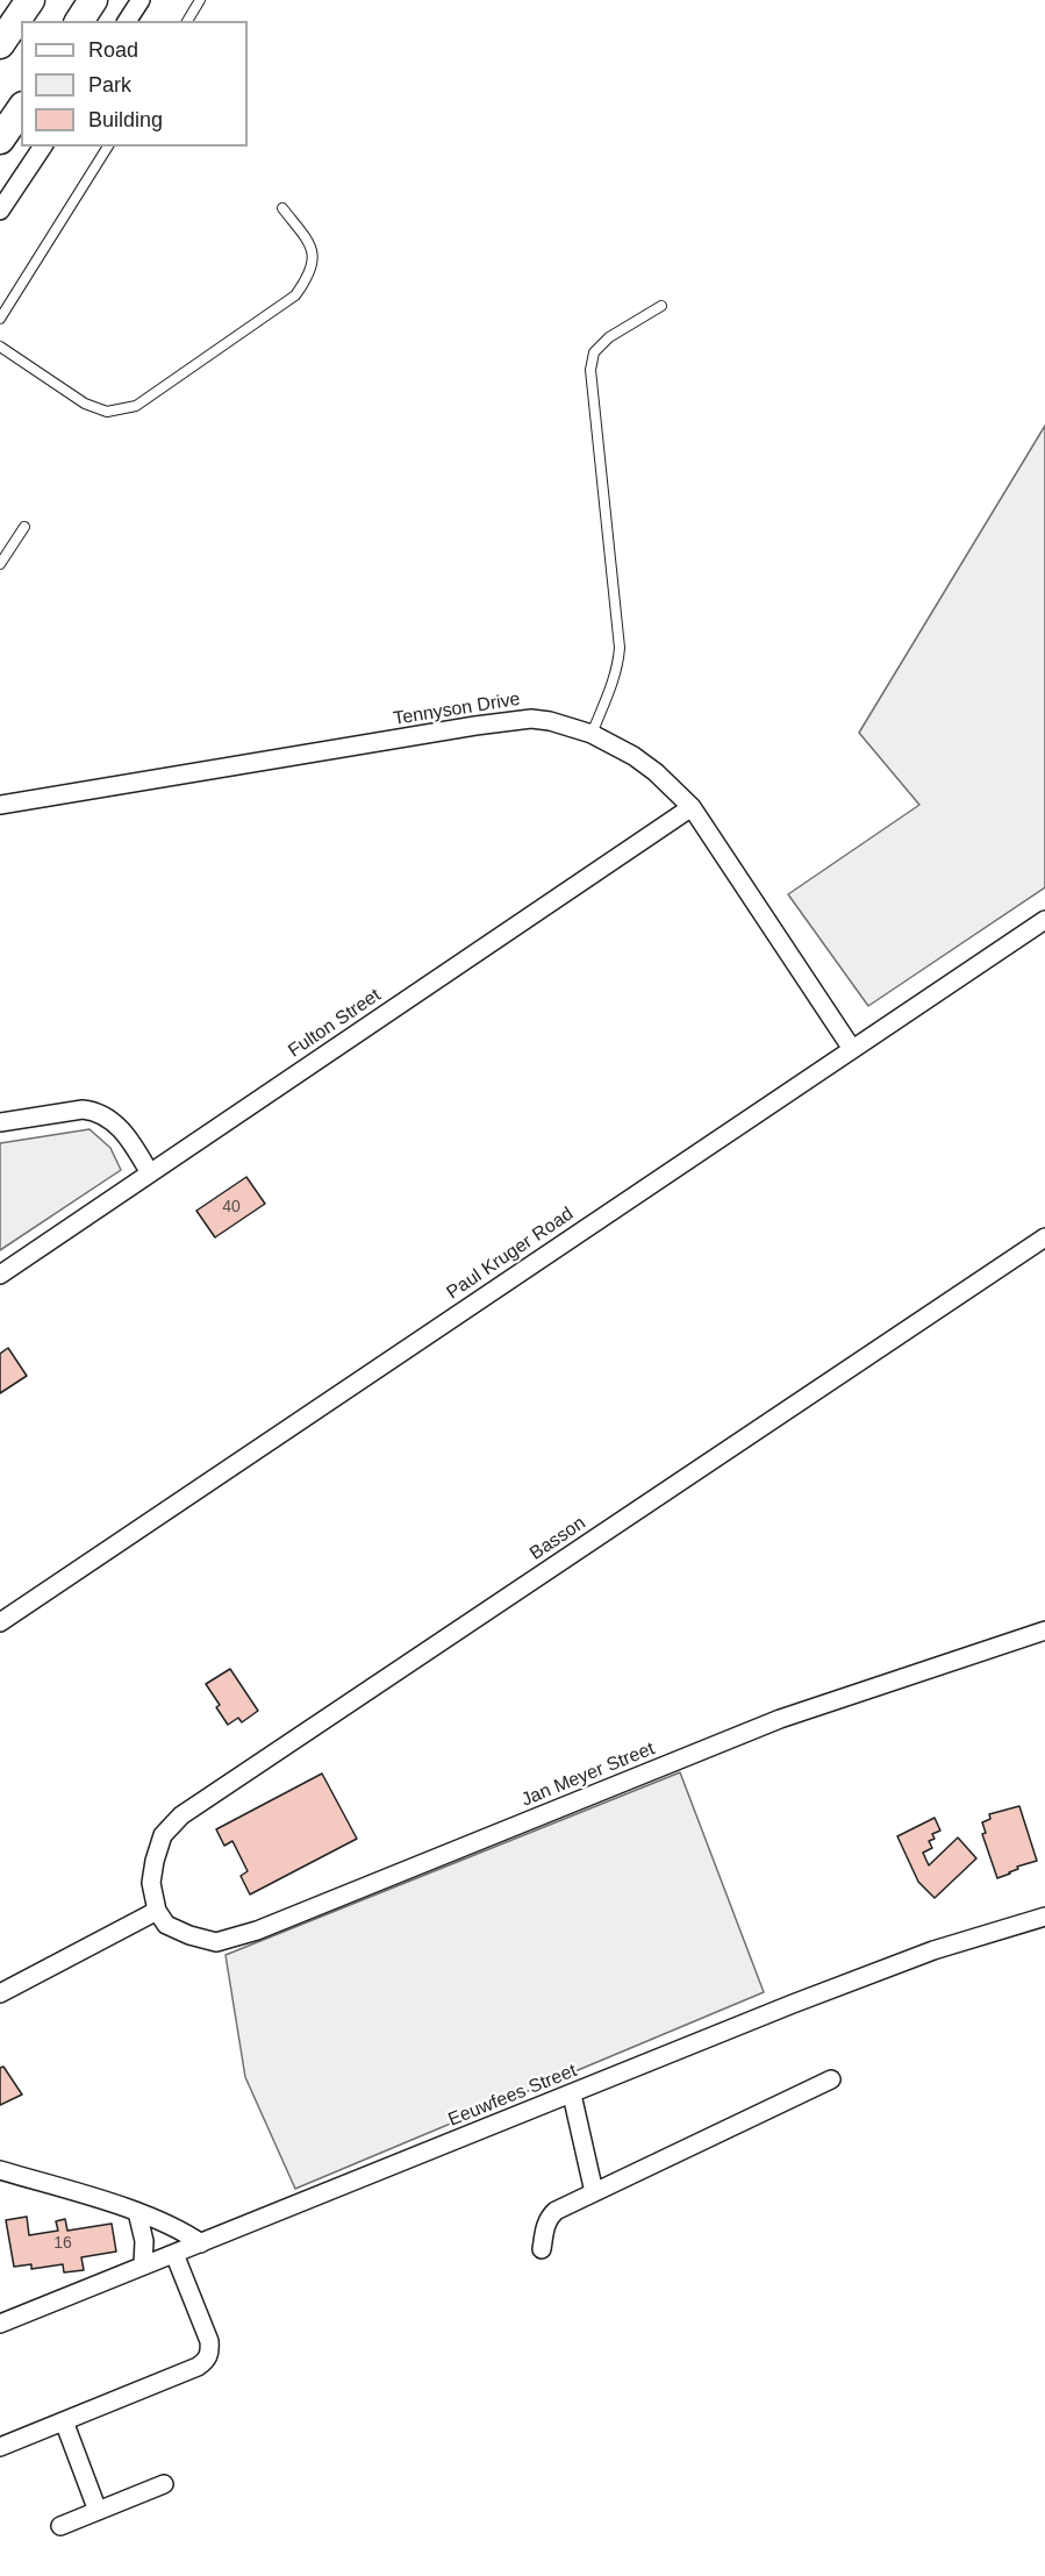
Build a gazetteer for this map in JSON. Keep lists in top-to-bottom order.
{
  "streets": {
    "street": [
      "Tennyson Drive",
      "Fulton Street",
      "Paul Kruger Road",
      "Basson",
      "Jan Meyer Street",
      "Eeuwfees Street"
    ]
  },
  "crossings": [
    ["Tennyson Drive", "Fulton Street"],
    ["Tennyson Drive", "Paul Kruger Road"],
    ["Basson", "Jan Meyer Street"]
  ],
  "house_numbers": ["40", "16"],
  "legend": ["Road", "Park", "Building"]
}
